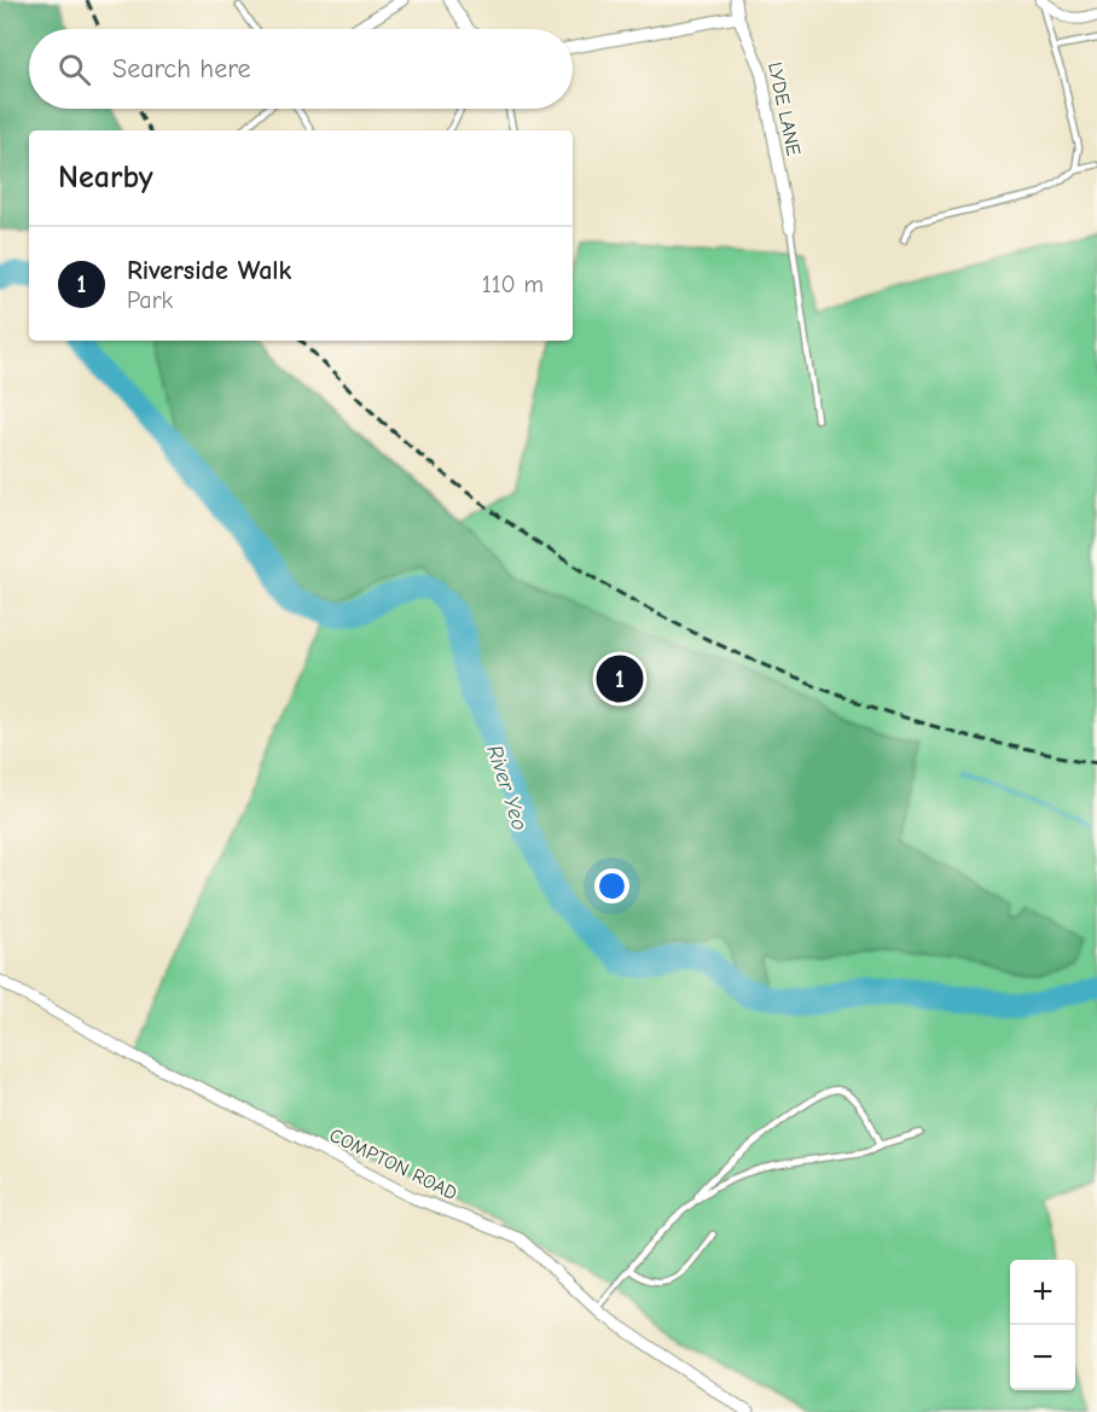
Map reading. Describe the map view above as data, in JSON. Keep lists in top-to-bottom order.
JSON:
{
  "streets": {
    "street": ["LYDE LANE", "COMPTON ROAD"]
  },
  "water": ["River Yeo"],
  "page": {
    "search": "Search here",
    "heading": "Nearby",
    "list": [
      {
        "mark": "1",
        "name": "Riverside Walk",
        "note": "Park",
        "value": "110 m"
      }
    ],
    "pins": "1",
    "map_buttons": ["+", "−"]
  }
}
